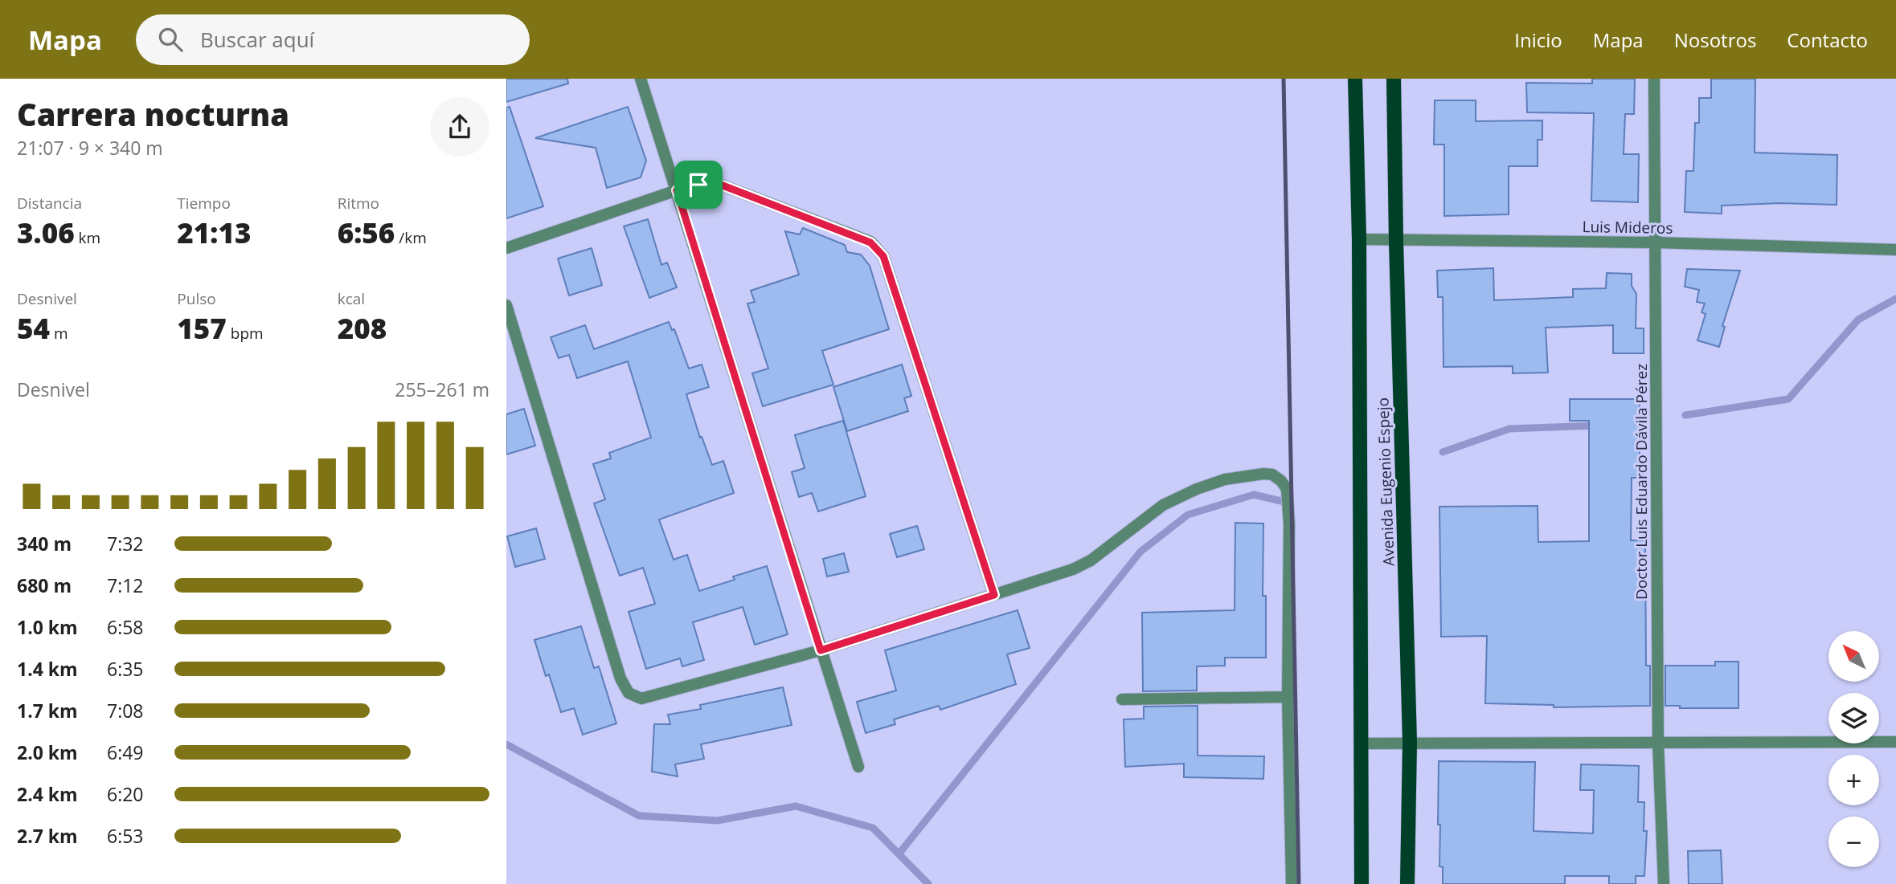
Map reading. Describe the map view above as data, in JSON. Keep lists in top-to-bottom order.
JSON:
{
  "streets": {
    "main road": ["Avenida Eugenio Espejo"],
    "street": ["Luis Mideros", "Doctor Luis Eduardo Dávila Pérez"]
  },
  "crossings": [
    ["Luis Mideros", "Avenida Eugenio Espejo"],
    ["Luis Mideros", "Doctor Luis Eduardo Dávila Pérez"]
  ],
  "north": "top left",
  "page": {
    "header": "Mapa",
    "search": "Buscar aquí",
    "nav": [
      "Inicio",
      "Mapa",
      "Nosotros",
      "Contacto"
    ],
    "heading": ["Carrera nocturna", "21:07 · 9 × 340 m"],
    "stats": [
      ["Distancia", "3.06 km"],
      ["Tiempo", "21:13"],
      ["Ritmo", "6:56 /km"],
      ["Desnivel", "54 m"],
      ["Pulso", "157 bpm"],
      ["kcal", "208"]
    ],
    "chart": ["Desnivel", "255–261 m"],
    "list": [
      {
        "name": "340 m",
        "note": "7:32"
      },
      {
        "name": "680 m",
        "note": "7:12"
      },
      {
        "name": "1.0 km",
        "note": "6:58"
      },
      {
        "name": "1.4 km",
        "note": "6:35"
      },
      {
        "name": "1.7 km",
        "note": "7:08"
      },
      {
        "name": "2.0 km",
        "note": "6:49"
      },
      {
        "name": "2.4 km",
        "note": "6:20"
      },
      {
        "name": "2.7 km",
        "note": "6:53"
      }
    ],
    "map_buttons": ["+", "−"]
  }
}
